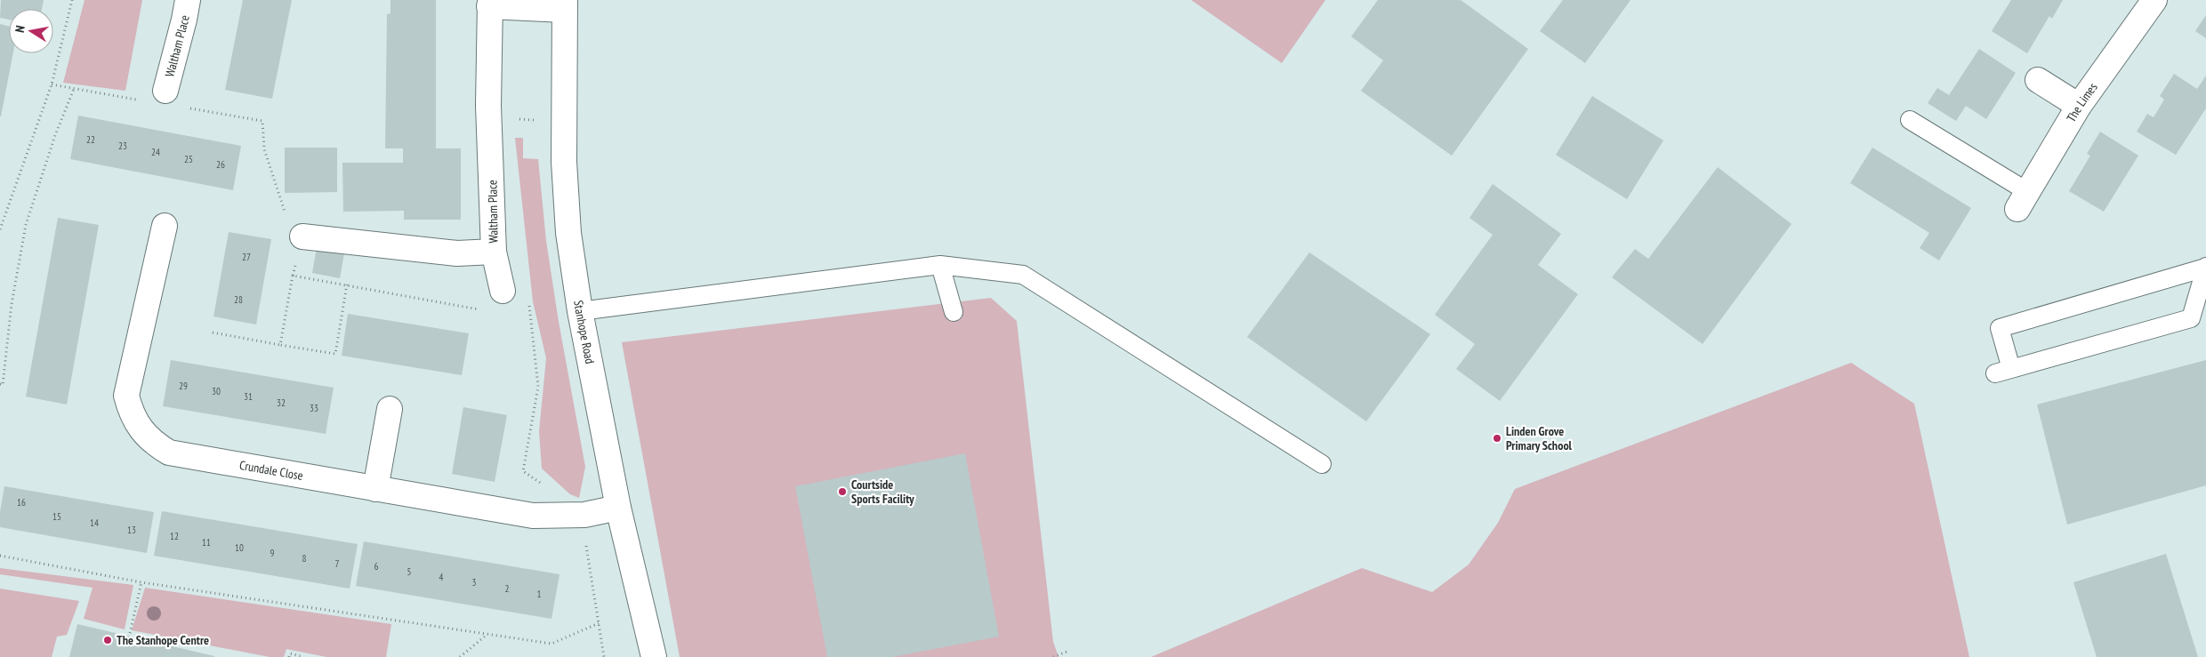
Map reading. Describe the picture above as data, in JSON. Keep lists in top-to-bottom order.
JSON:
{
  "streets": {
    "street": [
      "Waltham Place",
      "The Limes",
      "Stanhope Road",
      "Crundale Close"
    ]
  },
  "crossings": [
    ["Waltham Place", "Stanhope Road"],
    ["Stanhope Road", "Crundale Close"]
  ],
  "places": ["Linden Grove Primary School", "Courtside Sports Facility", "The Stanhope Centre"],
  "house_numbers": [
    "22",
    "23",
    "24",
    "25",
    "26",
    "27",
    "28",
    "29",
    "30",
    "31",
    "32",
    "33",
    "16",
    "15",
    "14",
    "13",
    "12",
    "11",
    "10",
    "9",
    "8",
    "7",
    "6",
    "5",
    "4",
    "3",
    "2",
    "1"
  ],
  "north": "left"
}
